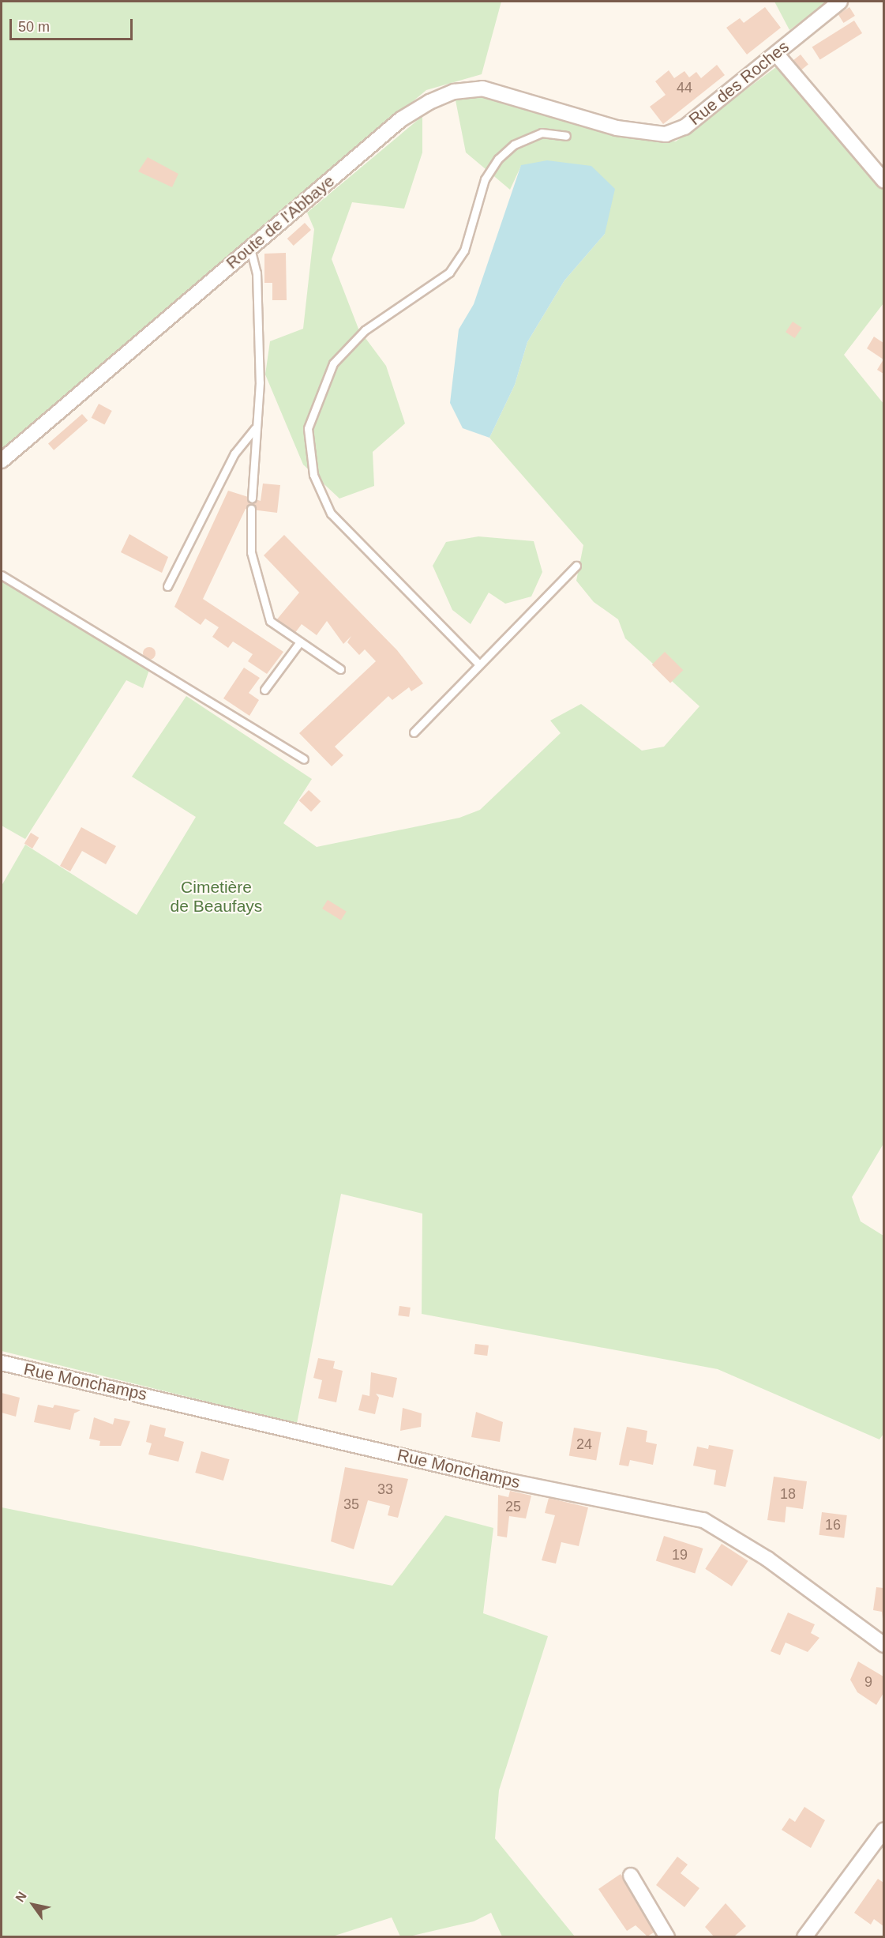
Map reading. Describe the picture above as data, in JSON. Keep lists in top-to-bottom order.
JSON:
{
  "streets": {
    "street": ["Rue des Roches", "Route de l'Abbaye", "Rue Monchamps"]
  },
  "crossings": [
    ["Rue des Roches", "Route de l'Abbaye"]
  ],
  "parks": ["Cimetière de Beaufays"],
  "house_numbers": [
    "44",
    "24",
    "33",
    "18",
    "35",
    "25",
    "16",
    "19",
    "9"
  ],
  "scale_bar": "50 m",
  "north": "top left"
}
